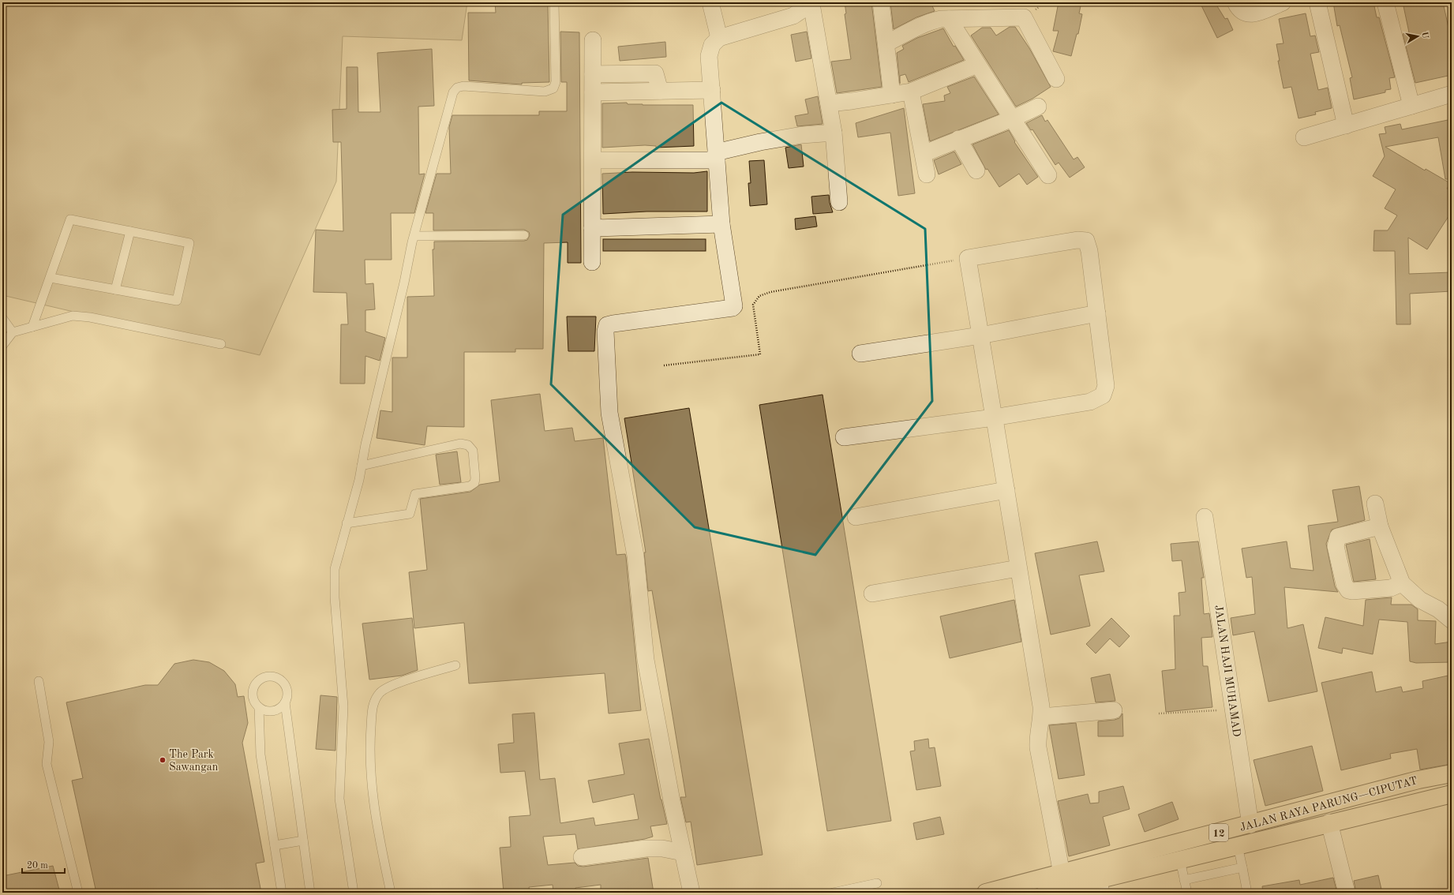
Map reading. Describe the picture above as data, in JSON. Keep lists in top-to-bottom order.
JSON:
{
  "streets": {
    "highway": ["JALAN RAYA PARUNG—CIPUTAT", "12"],
    "street": ["JALAN HAJI MUHAMAD"]
  },
  "crossings": [
    ["JALAN HAJI MUHAMAD", "JALAN RAYA PARUNG—CIPUTAT"]
  ],
  "places": ["The Park Sawangan"],
  "scale_bar": "20 m",
  "north": "right"
}
